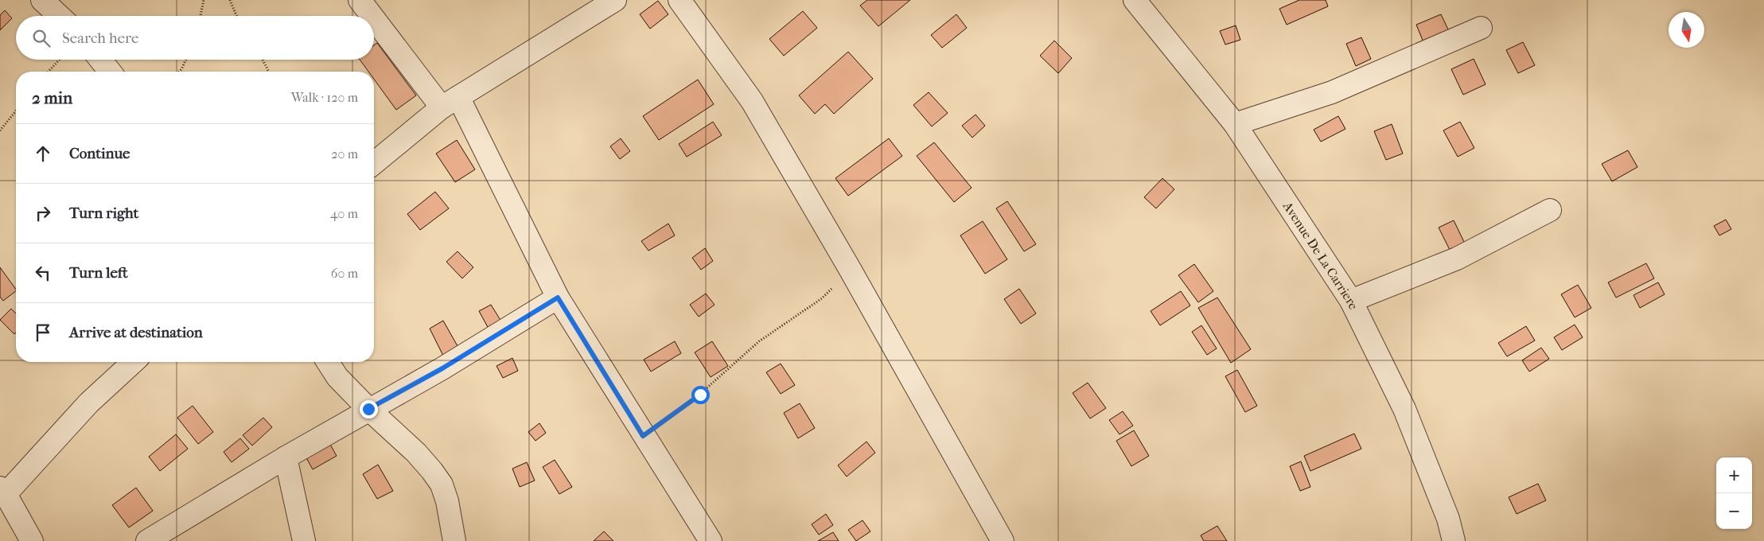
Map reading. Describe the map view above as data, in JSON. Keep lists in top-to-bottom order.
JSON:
{
  "streets": {
    "street": ["Avenue De La Carriere"]
  },
  "north": "bottom",
  "page": {
    "search": "Search here",
    "heading": ["2 min", "Walk · 120 m"],
    "list": [
      ["Continue", "20 m"],
      ["Turn right", "40 m"],
      ["Turn left", "60 m"],
      "Arrive at destination"
    ],
    "map_buttons": ["+", "−"]
  }
}
